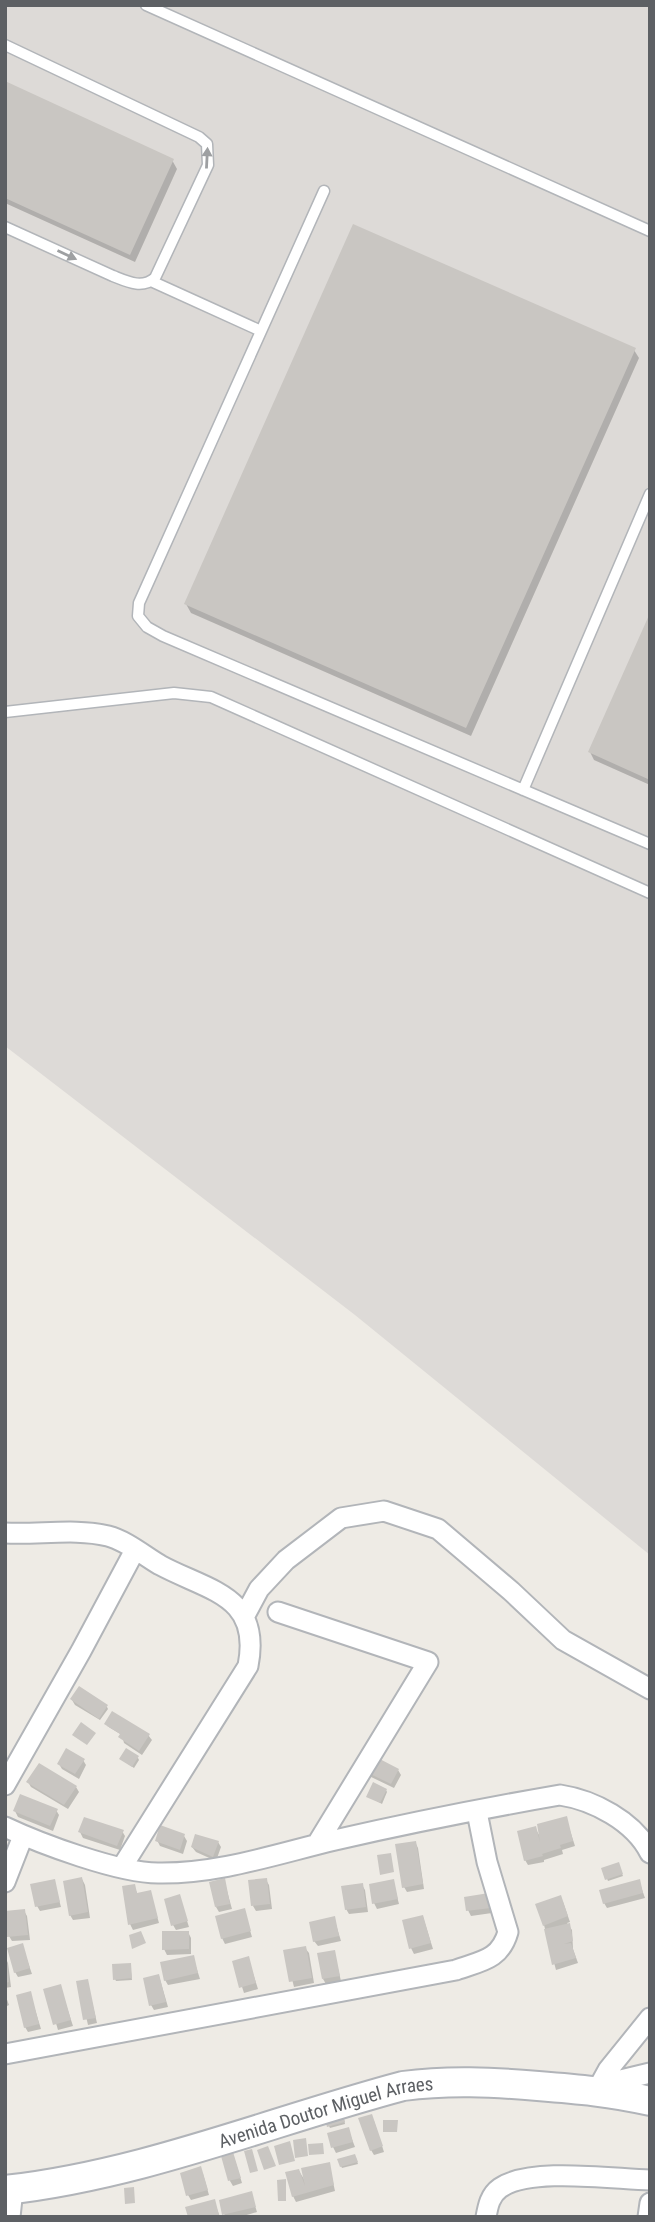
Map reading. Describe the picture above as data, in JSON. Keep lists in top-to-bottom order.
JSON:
{
  "streets": {
    "main road": ["Avenida Doutor Miguel Arraes"]
  }
}
